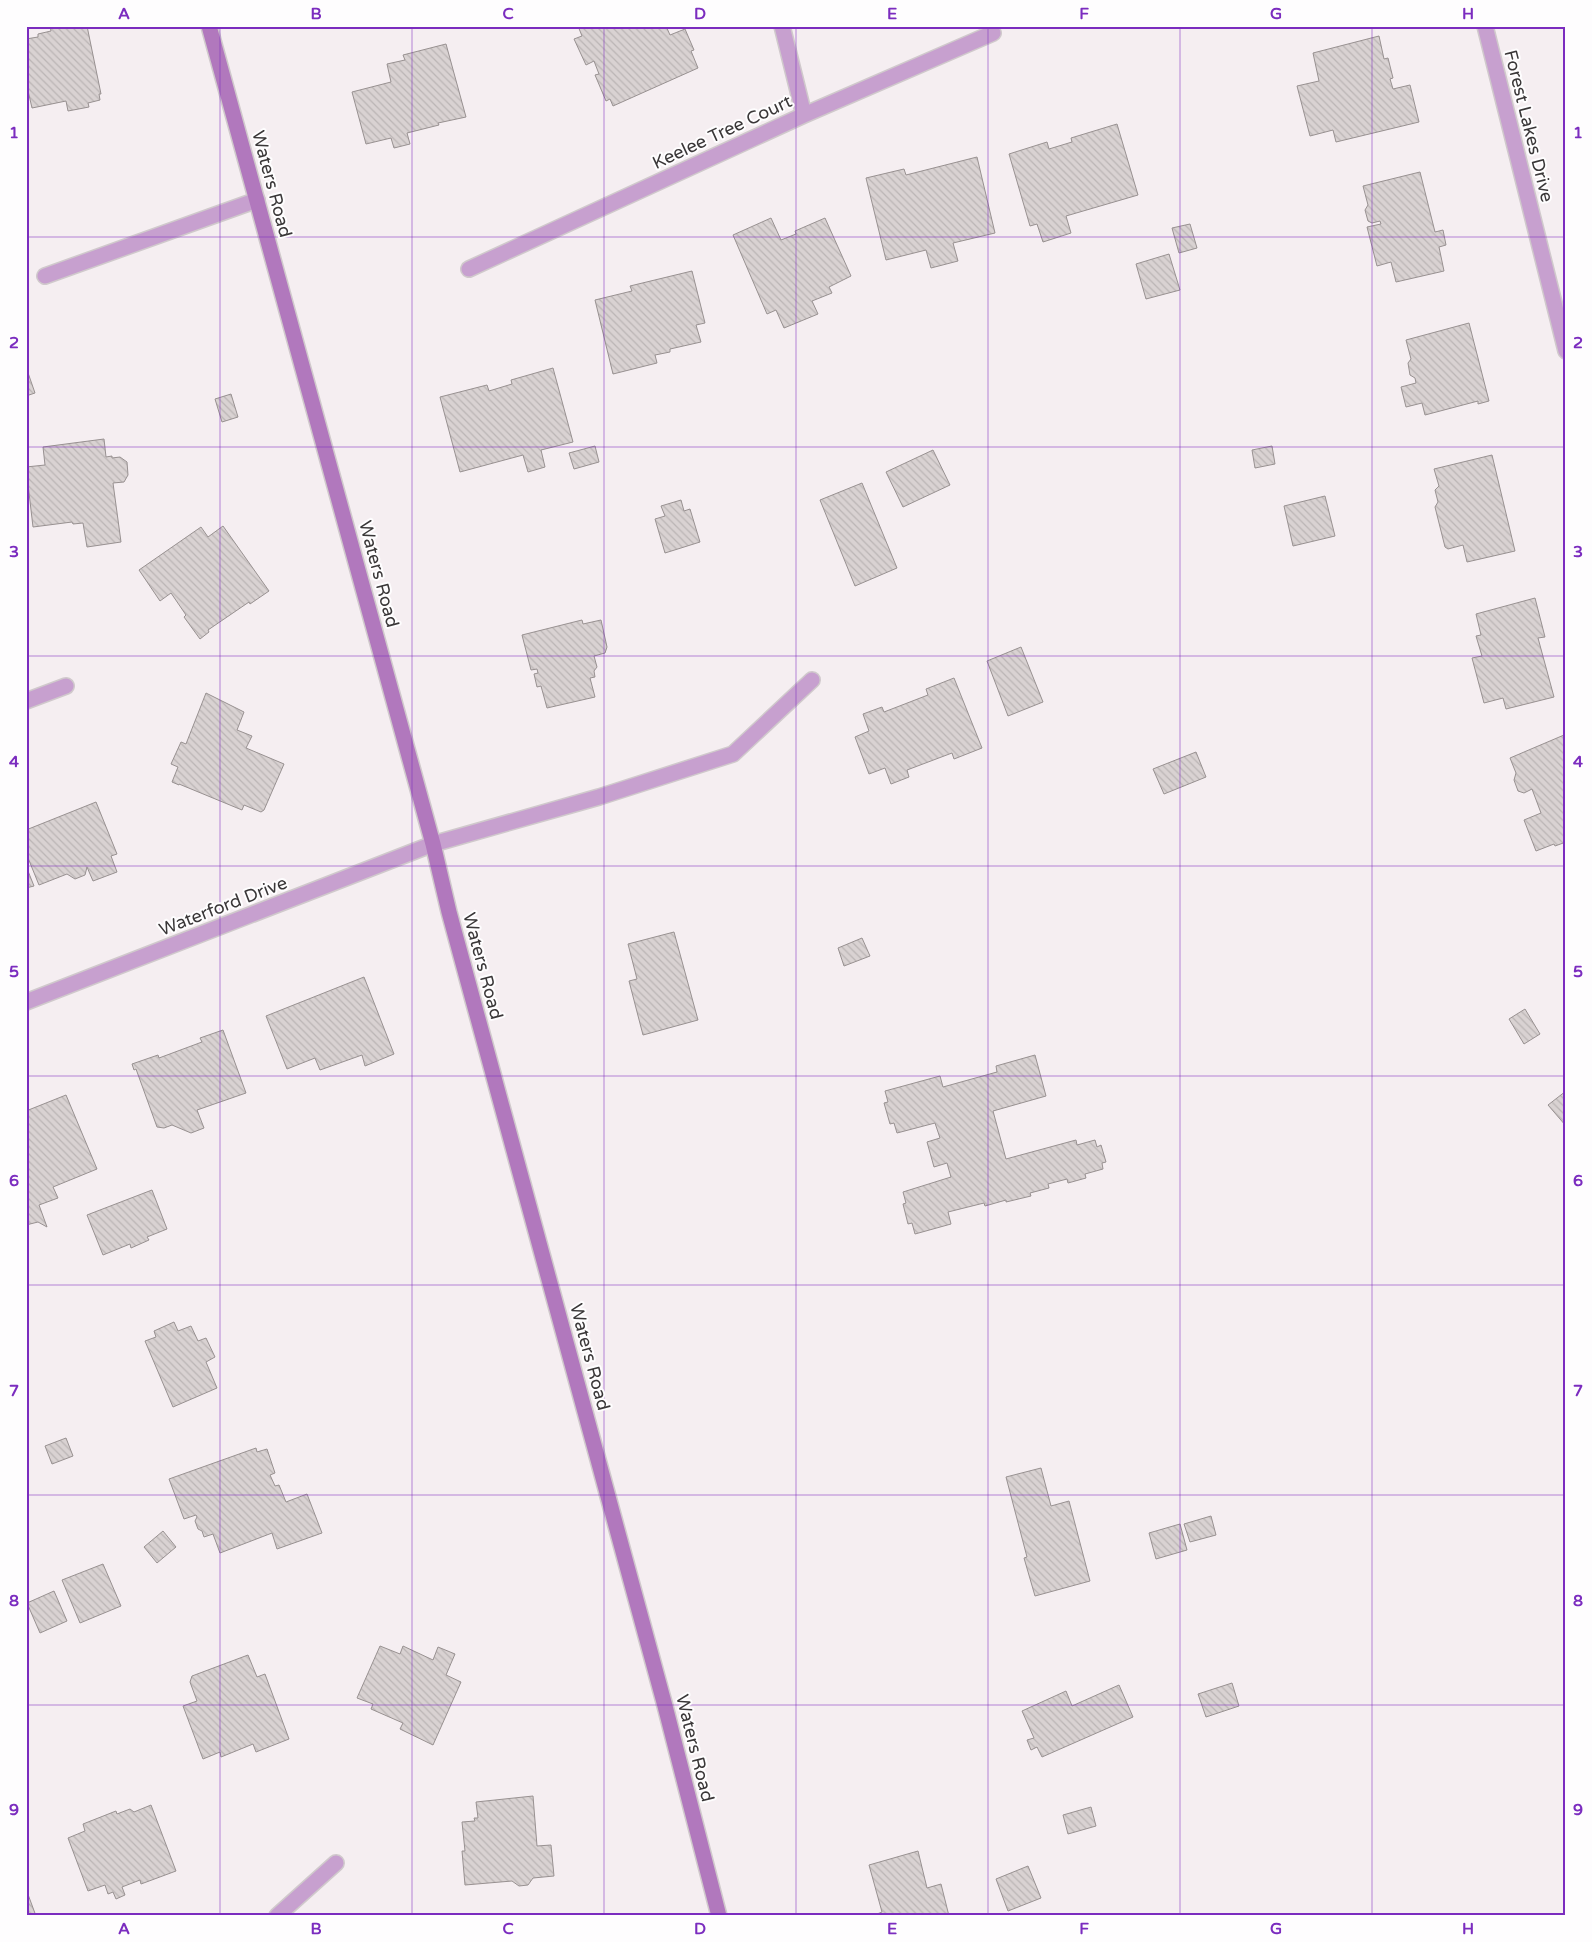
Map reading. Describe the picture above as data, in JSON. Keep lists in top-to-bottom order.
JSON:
{
  "streets": {
    "street": [
      "Forest Lakes Drive",
      "Keelee Tree Court",
      "Waters Road",
      "Waterford Drive"
    ]
  },
  "crossings": [
    ["Waters Road", "Waterford Drive"]
  ],
  "grid": {
    "columns": [
      "A",
      "B",
      "C",
      "D",
      "E",
      "F",
      "G",
      "H"
    ],
    "rows": [
      "1",
      "2",
      "3",
      "4",
      "5",
      "6",
      "7",
      "8",
      "9"
    ]
  }
}
